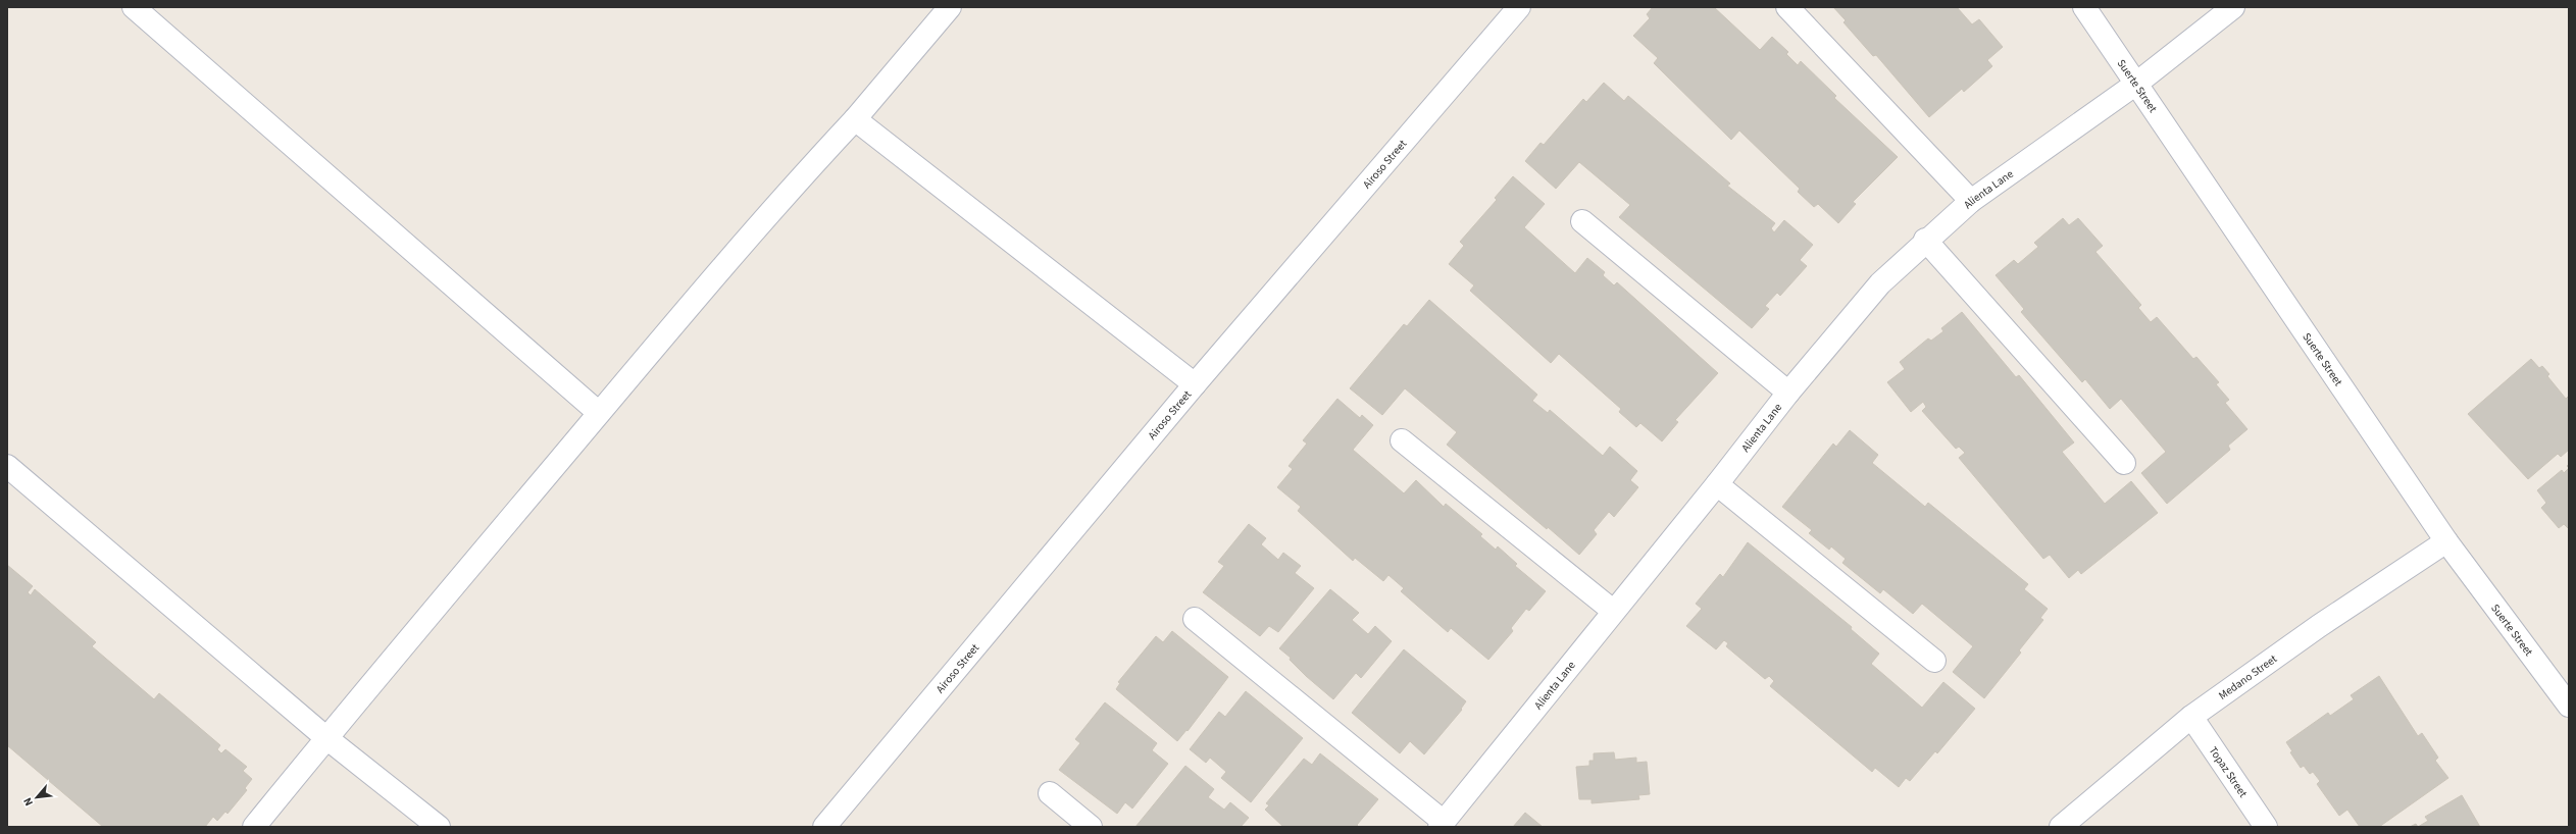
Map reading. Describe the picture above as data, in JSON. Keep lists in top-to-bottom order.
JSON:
{
  "streets": {
    "street": [
      "Suerte Street",
      "Airoso Street",
      "Alienta Lane",
      "Medano Street",
      "Topaz Street"
    ]
  },
  "crossings": [
    ["Suerte Street", "Alienta Lane"],
    ["Suerte Street", "Medano Street"],
    ["Medano Street", "Topaz Street"]
  ],
  "north": "bottom left"
}
